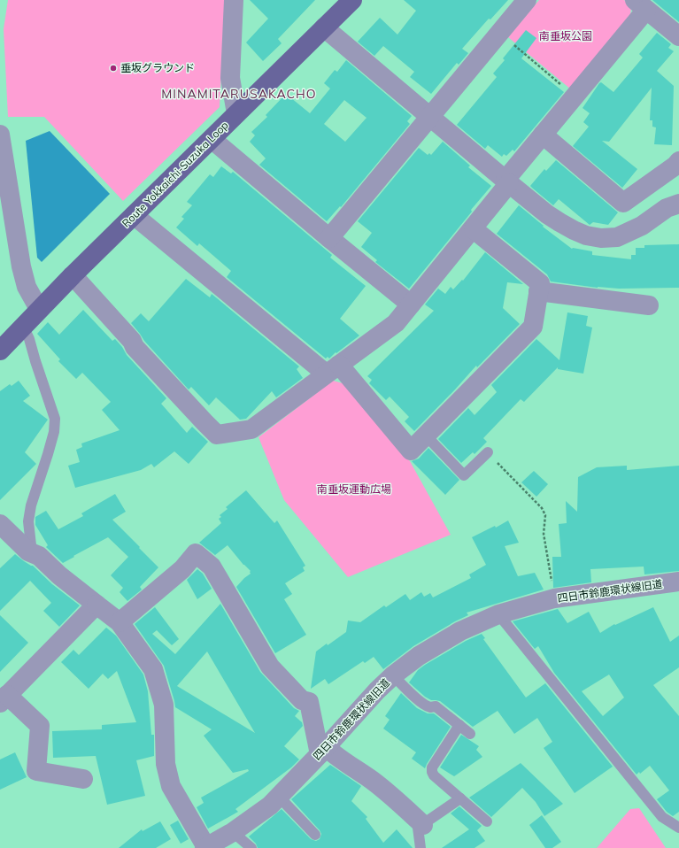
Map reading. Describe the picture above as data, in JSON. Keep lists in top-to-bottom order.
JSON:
{
  "streets": {
    "main road": ["Route Yokkaichi-Suzuka Loop"],
    "street": ["四日市鈴鹿環状線旧道"]
  },
  "districts": ["MINAMITARUSAKACHO"],
  "parks": ["南垂坂公園", "南垂坂運動広場"],
  "places": ["垂坂グラウンド"]
}
